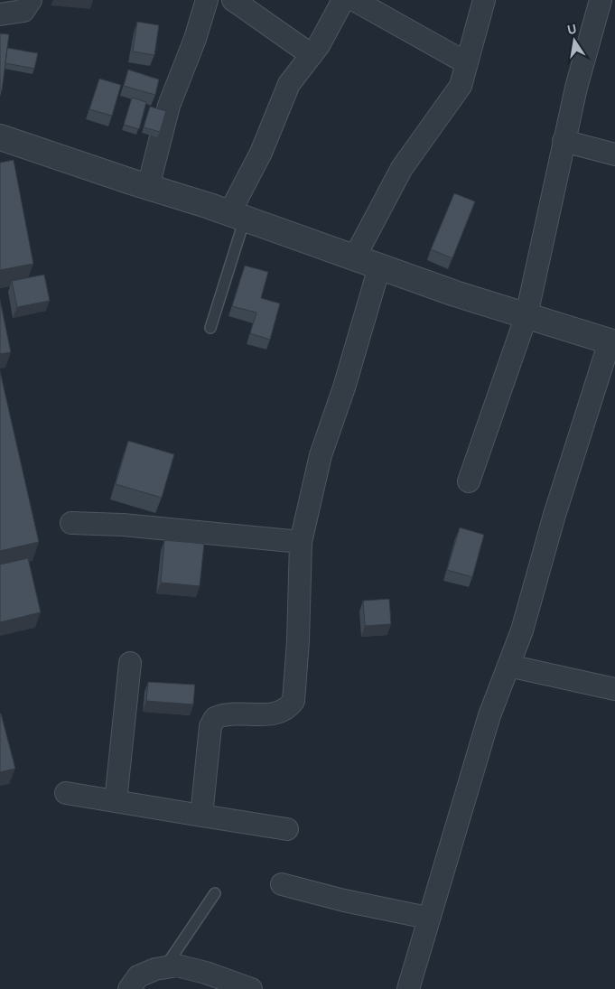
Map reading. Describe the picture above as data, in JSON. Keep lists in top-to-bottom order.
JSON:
{
  "north": "top"
}
